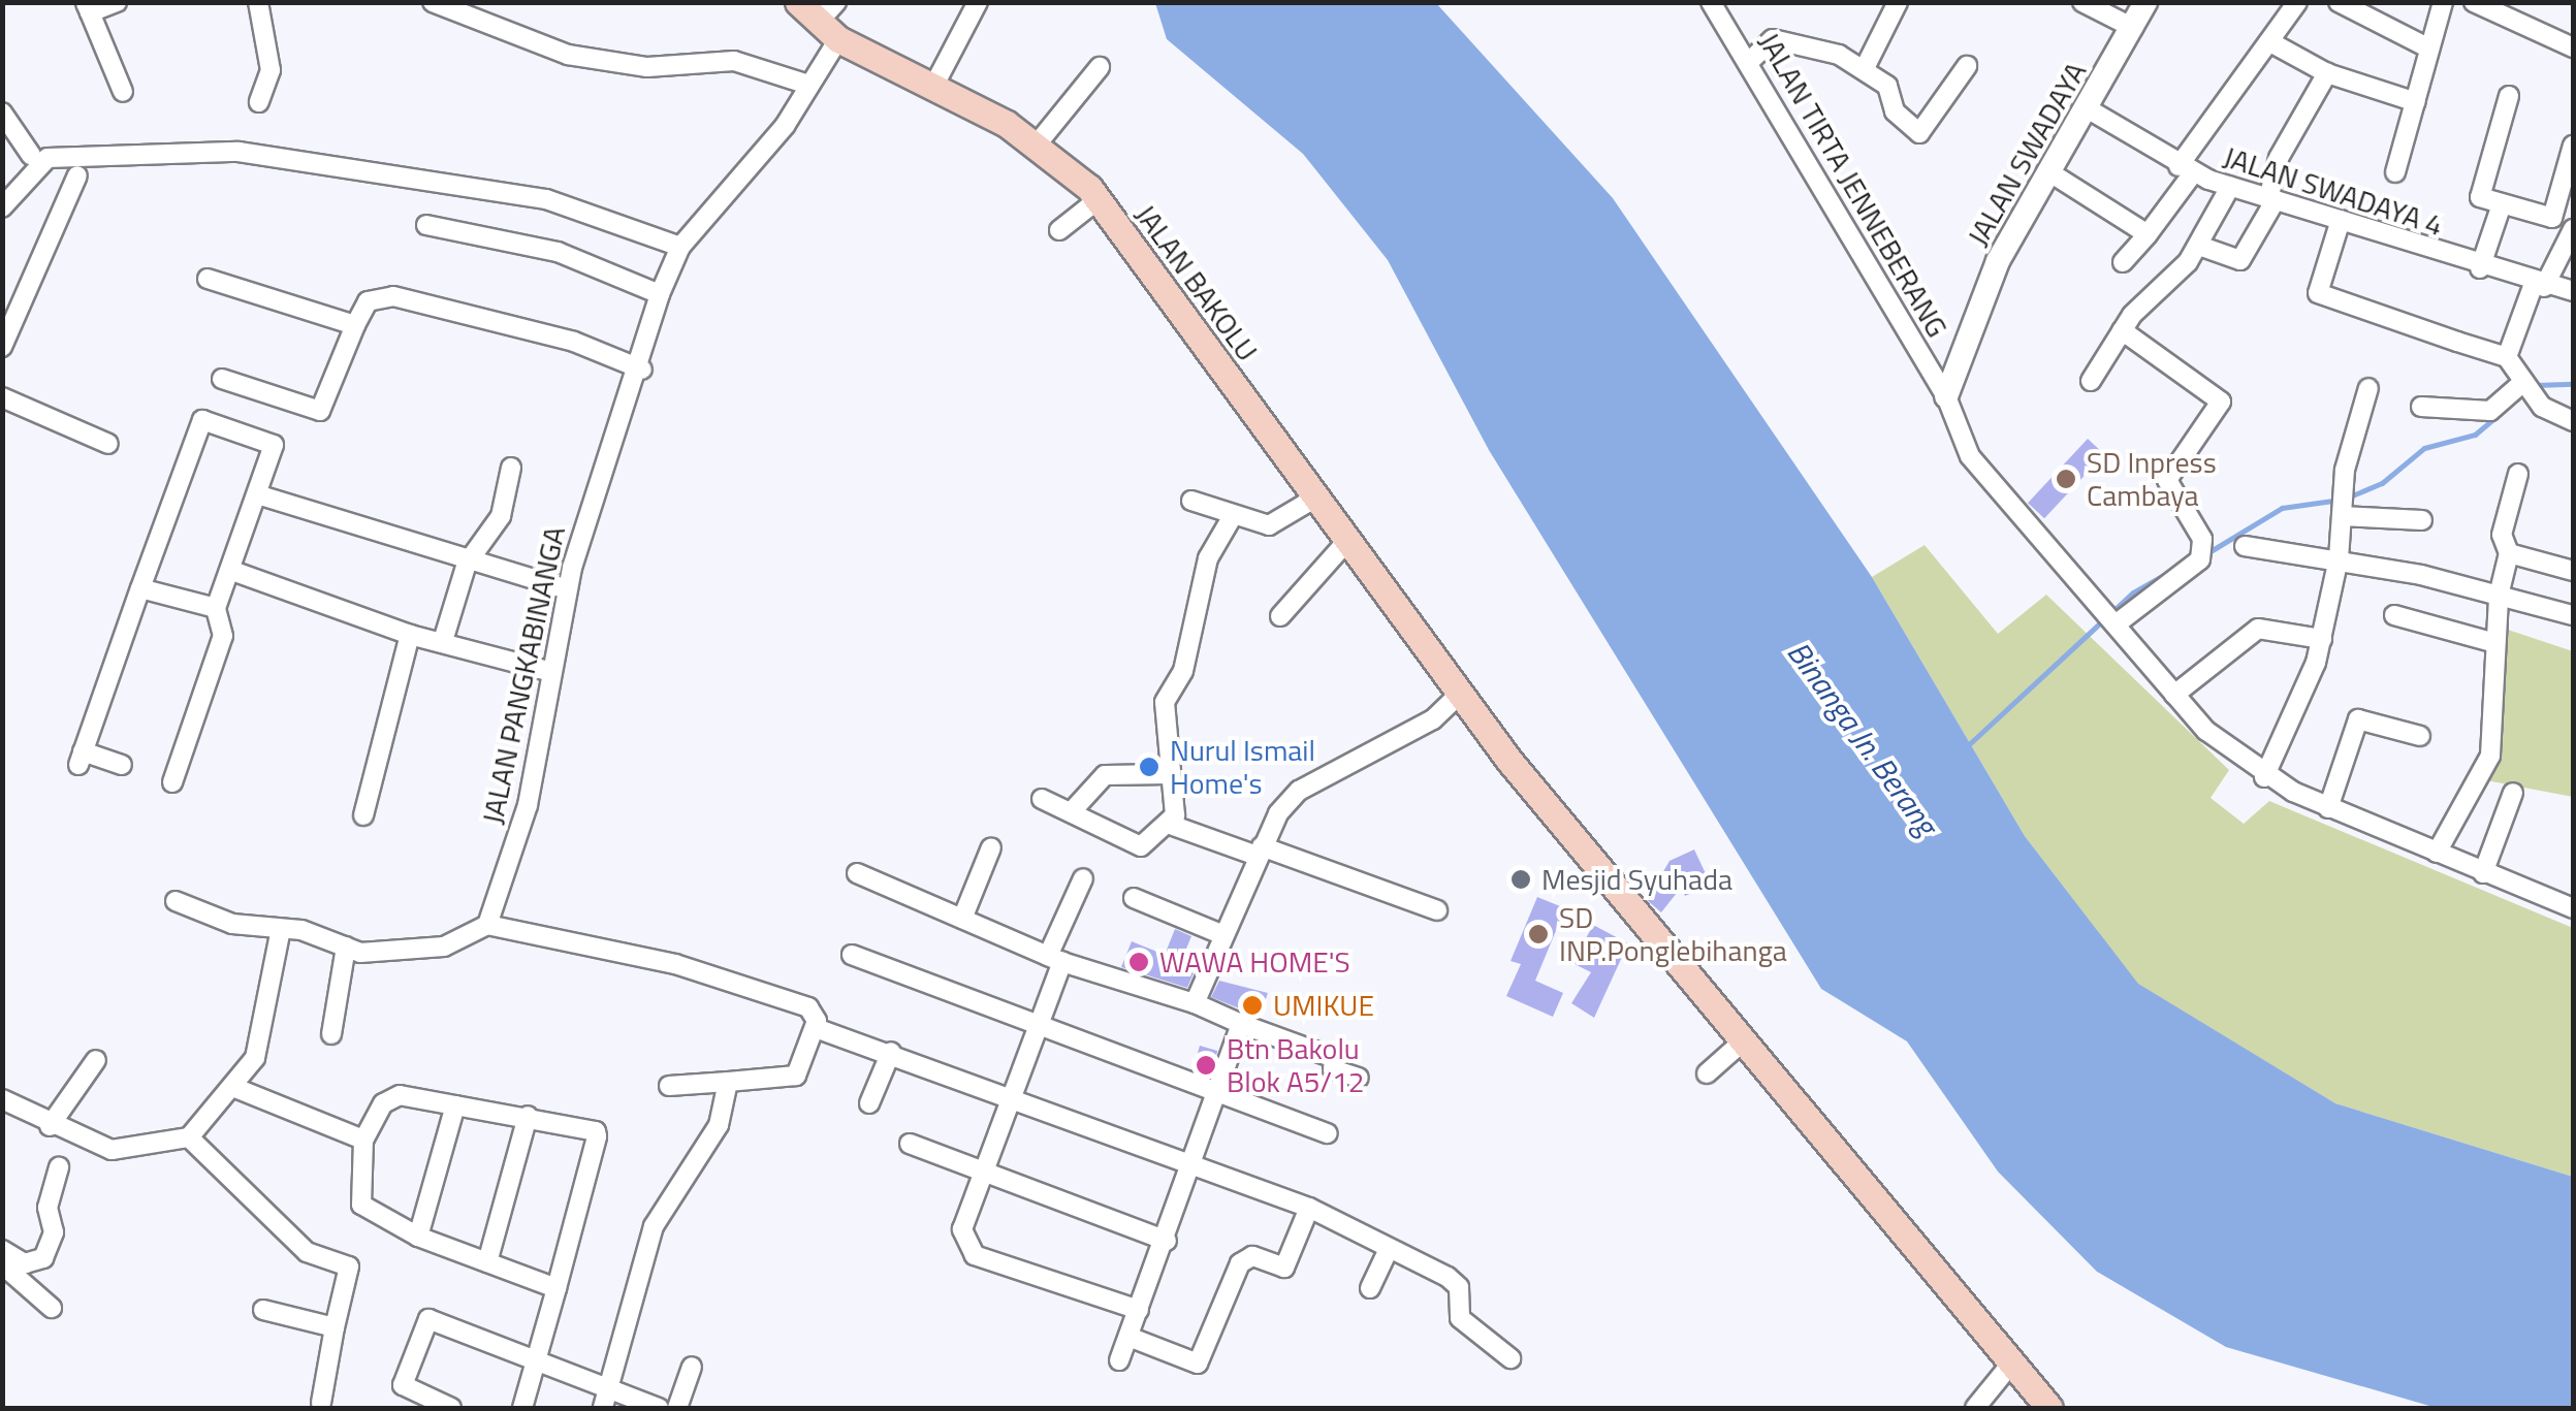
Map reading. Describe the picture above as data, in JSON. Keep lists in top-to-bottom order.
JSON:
{
  "streets": {
    "main road": ["JALAN BAKOLU"],
    "street": [
      "JALAN SWADAYA",
      "JALAN TIRTA JENNEBERANG",
      "JALAN SWADAYA 4",
      "JALAN PANGKABINANGA"
    ]
  },
  "crossings": [
    ["JALAN SWADAYA", "JALAN TIRTA JENNEBERANG"],
    ["JALAN SWADAYA", "JALAN SWADAYA 4"],
    ["JALAN BAKOLU", "JALAN PANGKABINANGA"]
  ],
  "water": ["Binanga Jn. Berang"],
  "places": [
    "SD Inpress Cambaya",
    "Nurul Ismail Home's",
    "Mesjid Syuhada",
    "SD INP.Ponglebihanga",
    "WAWA HOME'S",
    "UMIKUE",
    "Btn Bakolu Blok A5/12"
  ]
}
